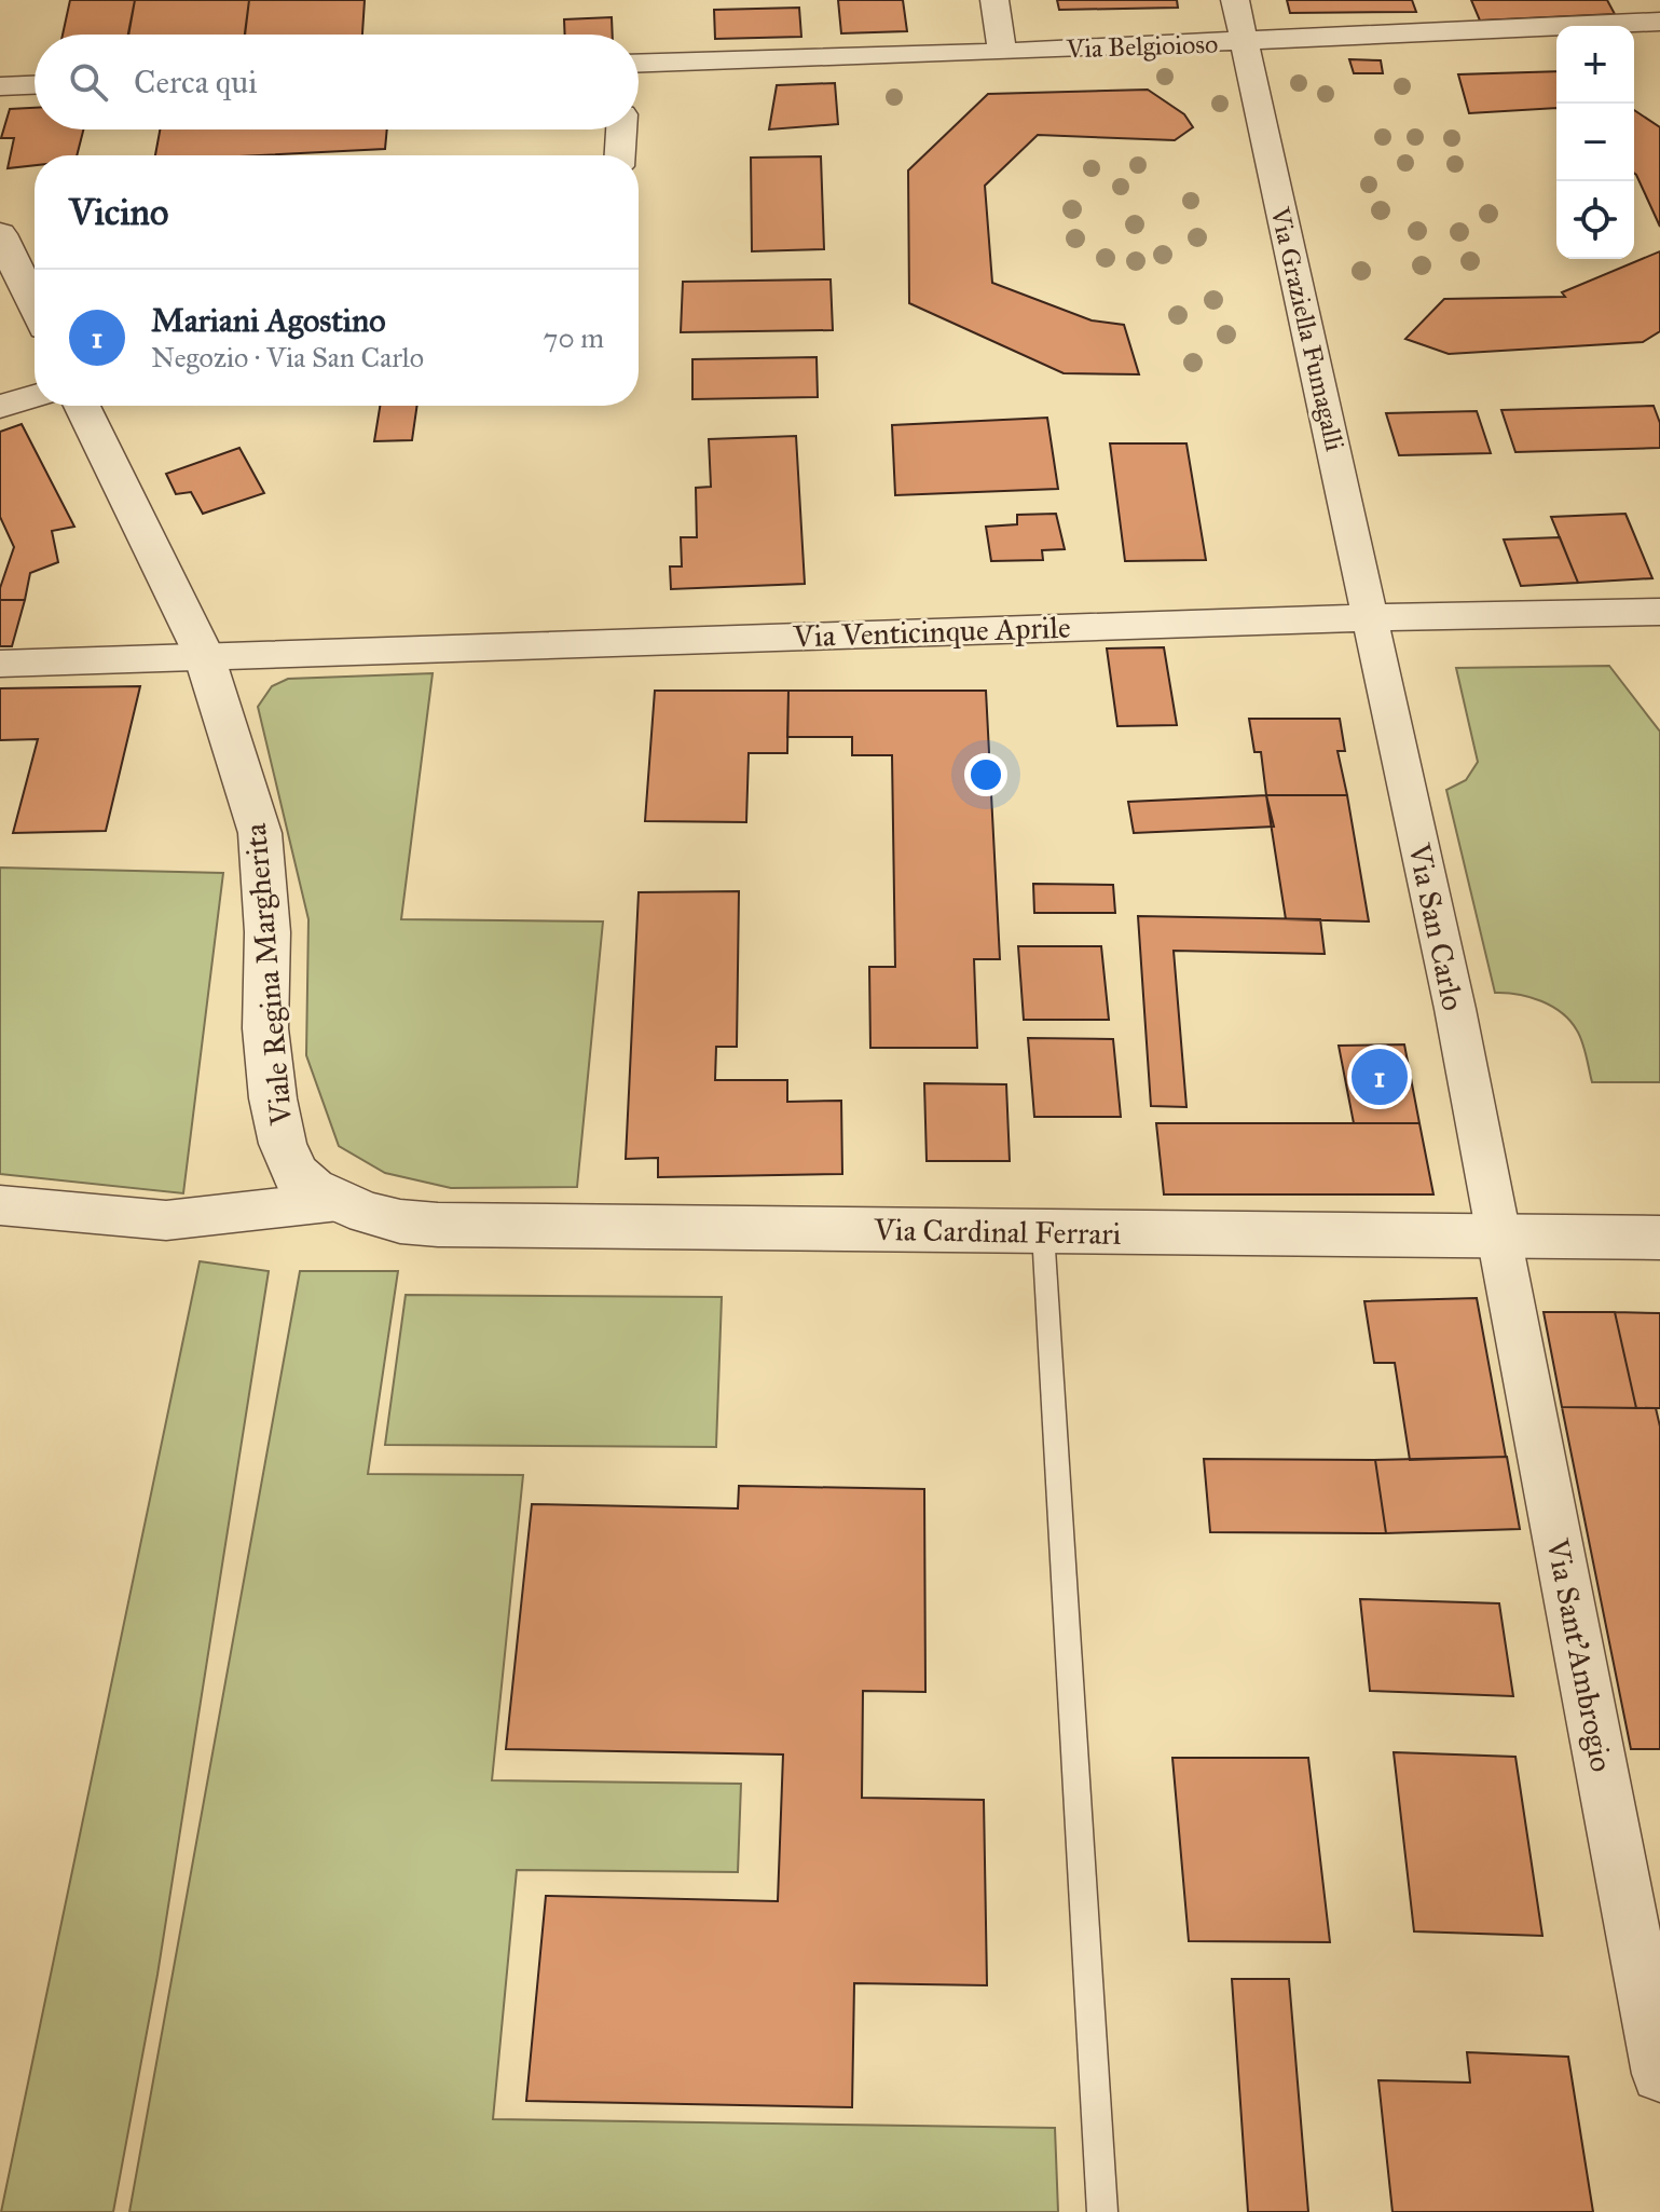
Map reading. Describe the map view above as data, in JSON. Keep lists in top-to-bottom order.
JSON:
{
  "streets": {
    "street": [
      "Via Belgioioso",
      "Via Graziella Fumagalli",
      "Via Venticinque Aprile",
      "Via San Carlo",
      "Viale Regina Margherita",
      "Via Cardinal Ferrari",
      "Via Sant'Ambrogio"
    ]
  },
  "crossings": [
    ["Via Belgioioso", "Via Graziella Fumagalli"],
    ["Via Graziella Fumagalli", "Via Venticinque Aprile"],
    ["Via Graziella Fumagalli", "Via San Carlo"],
    ["Via Venticinque Aprile", "Via San Carlo"],
    ["Via Venticinque Aprile", "Viale Regina Margherita"],
    ["Via San Carlo", "Via Cardinal Ferrari"],
    ["Via San Carlo", "Via Sant'Ambrogio"],
    ["Viale Regina Margherita", "Via Cardinal Ferrari"],
    ["Via Cardinal Ferrari", "Via Sant'Ambrogio"]
  ],
  "page": {
    "map_buttons": ["+", "−"],
    "search": "Cerca qui",
    "heading": "Vicino",
    "list": [
      {
        "mark": "1",
        "name": "Mariani Agostino",
        "note": "Negozio · Via San Carlo",
        "value": "70 m"
      }
    ],
    "pins": "1"
  }
}
